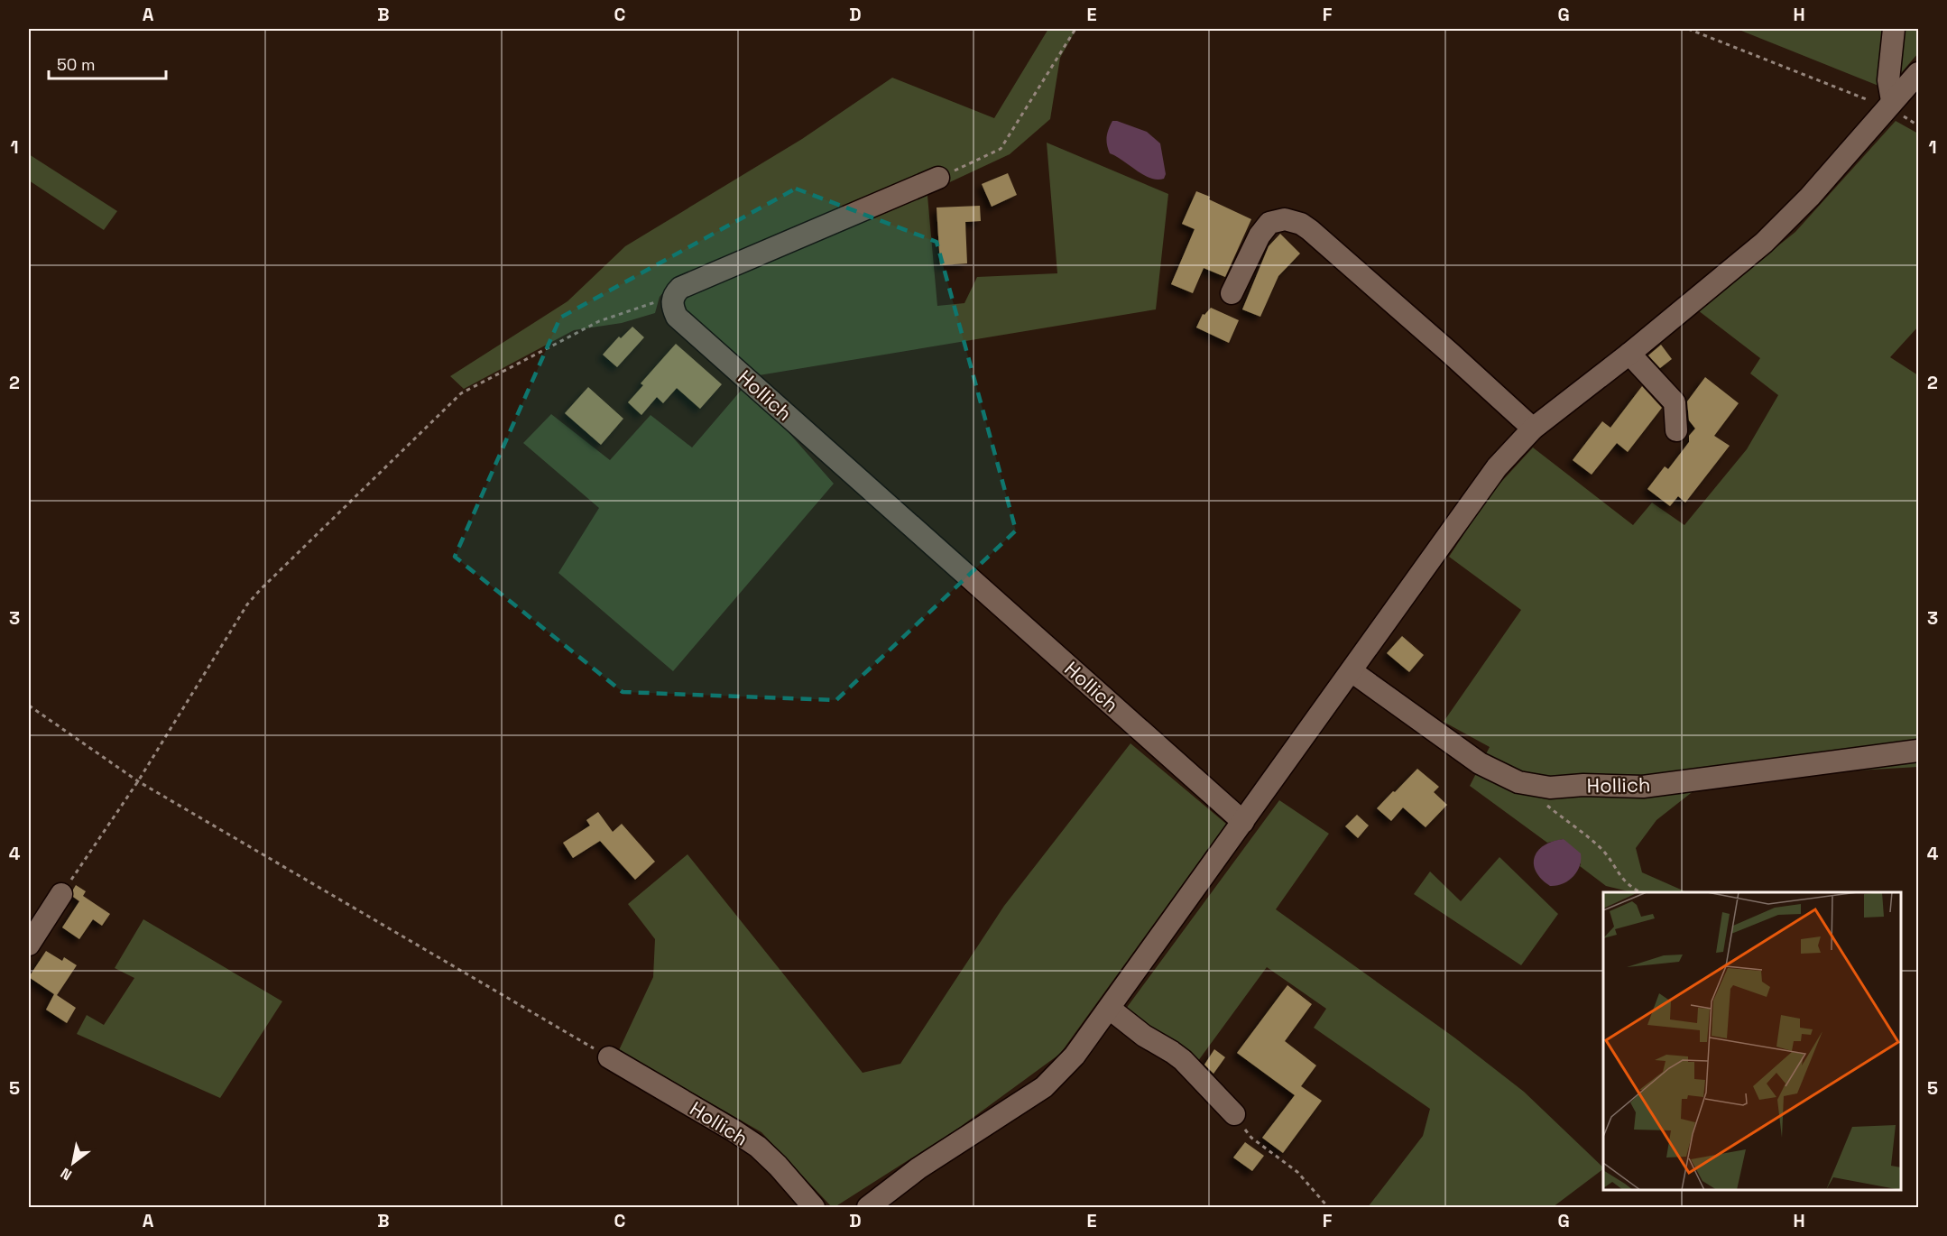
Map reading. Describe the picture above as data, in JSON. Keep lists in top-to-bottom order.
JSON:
{
  "streets": {
    "street": ["Hollich"]
  },
  "scale_bar": "50 m",
  "north": "bottom left",
  "grid": {
    "columns": [
      "A",
      "B",
      "C",
      "D",
      "E",
      "F",
      "G",
      "H"
    ],
    "rows": [
      "1",
      "2",
      "3",
      "4",
      "5"
    ]
  }
}
